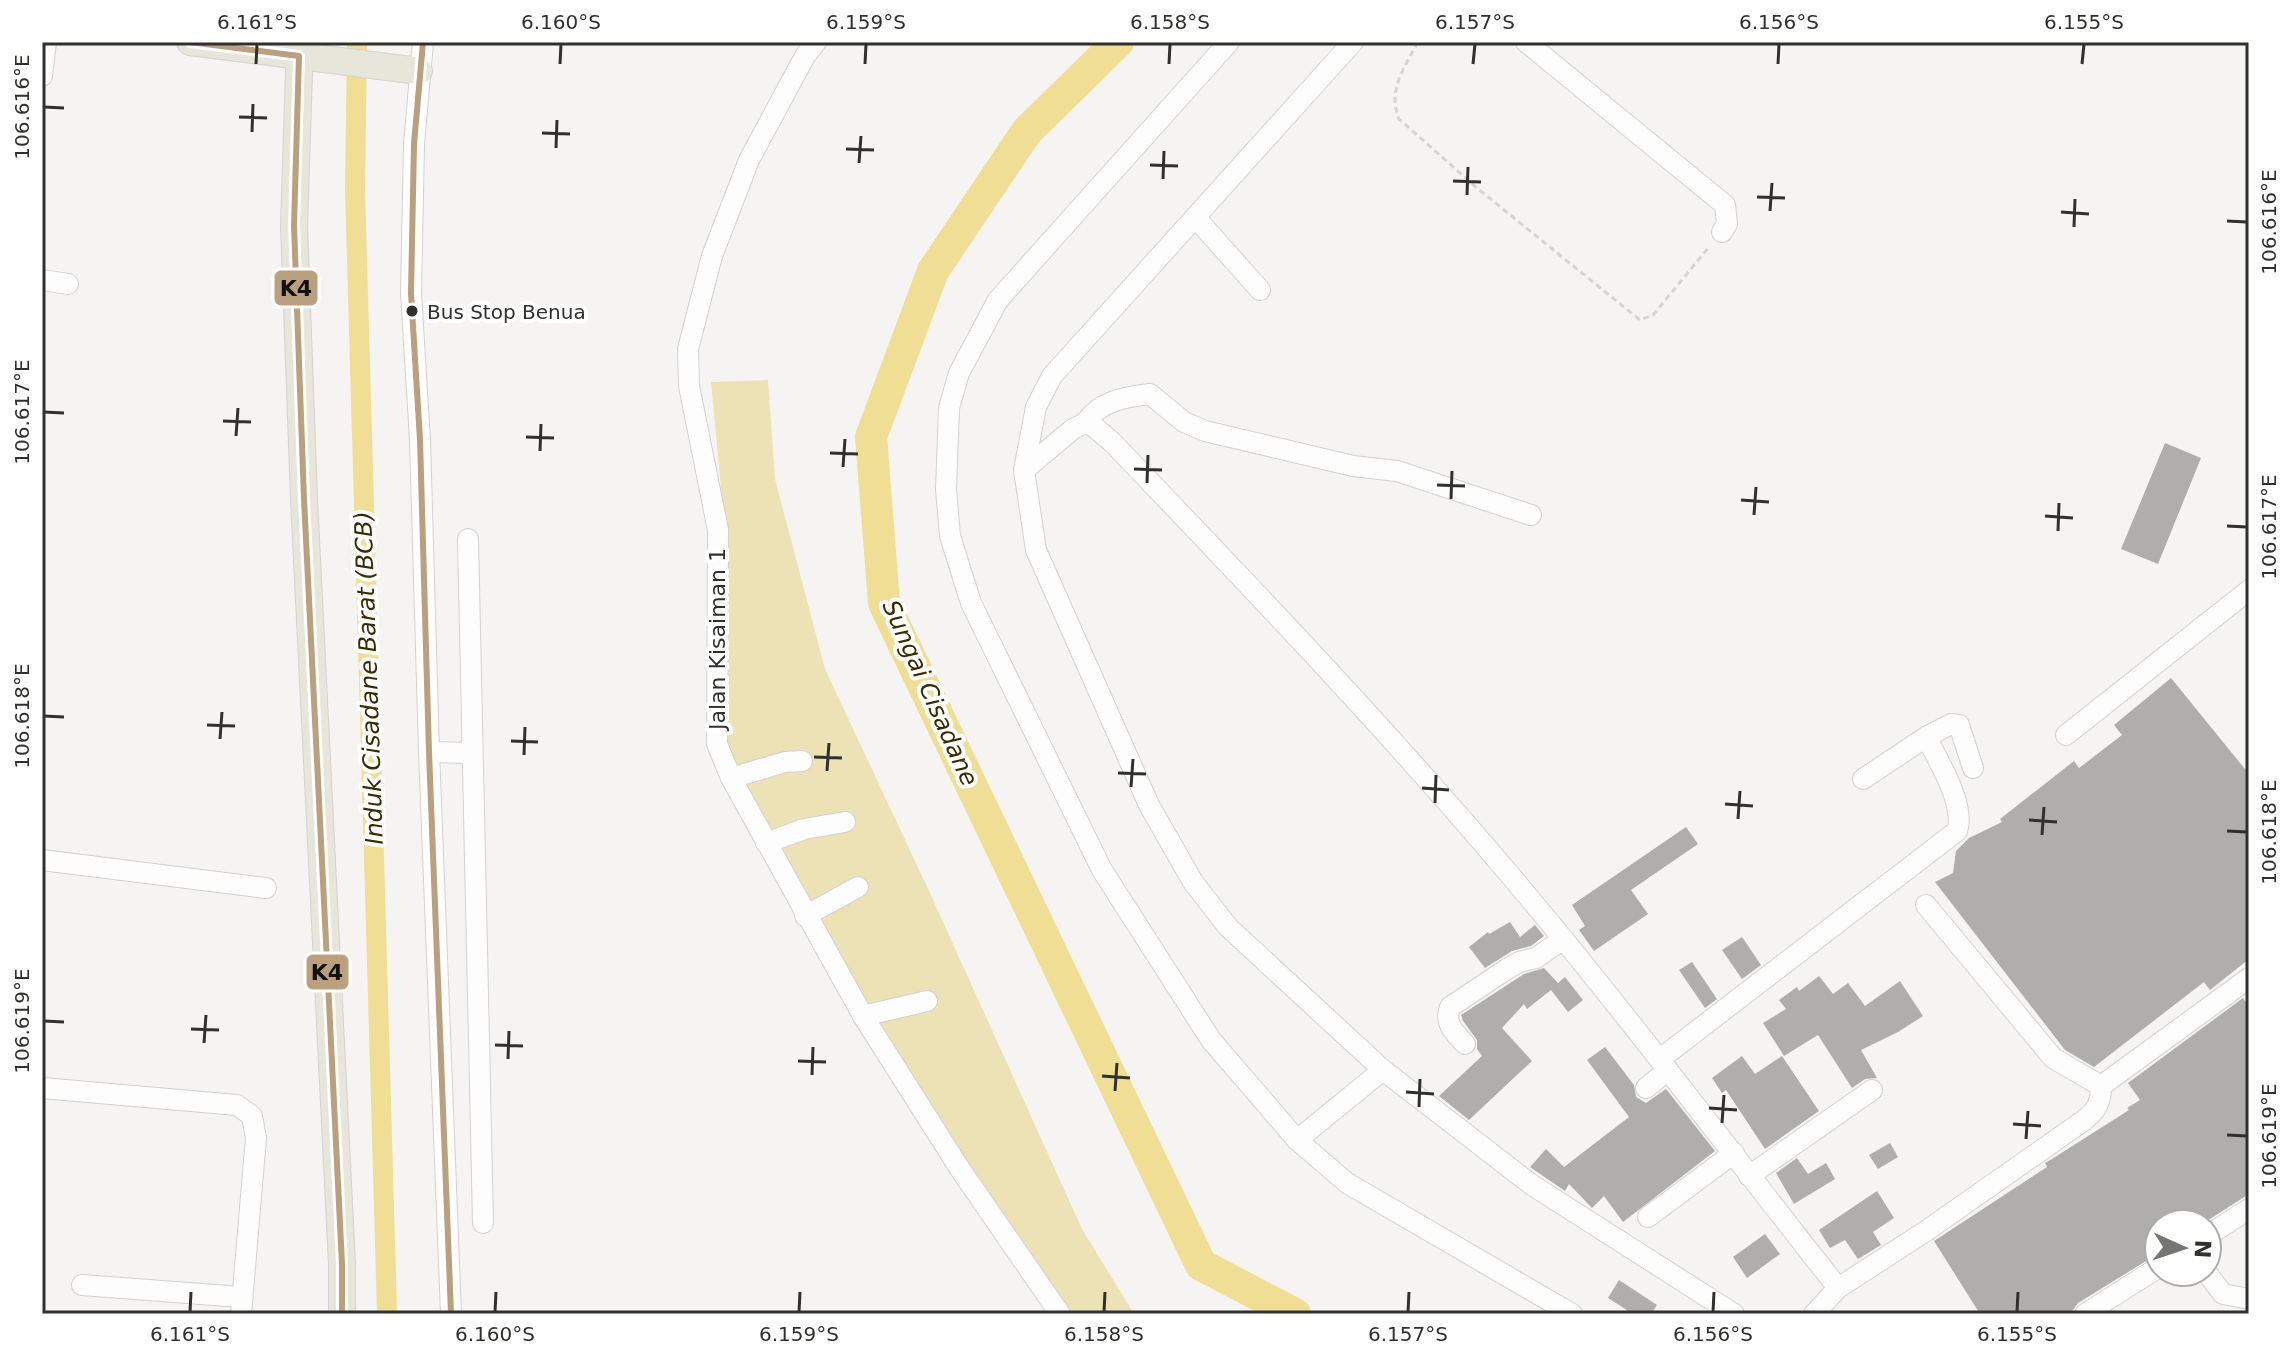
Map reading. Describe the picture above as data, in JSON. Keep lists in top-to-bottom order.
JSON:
{
  "streets": {
    "street": ["Jalan Kisaiman 1"]
  },
  "water": ["Induk Cisadane Barat (BCB)", "Sungai Cisadane"],
  "places": ["Bus Stop Benua"],
  "lines": ["transit line K4"],
  "north": "right",
  "coordinates": [
    "6.161°S",
    "6.160°S",
    "6.159°S",
    "6.158°S",
    "6.157°S",
    "6.156°S",
    "6.155°S",
    "106.616°E",
    "106.617°E",
    "106.618°E",
    "106.619°E"
  ]
}
